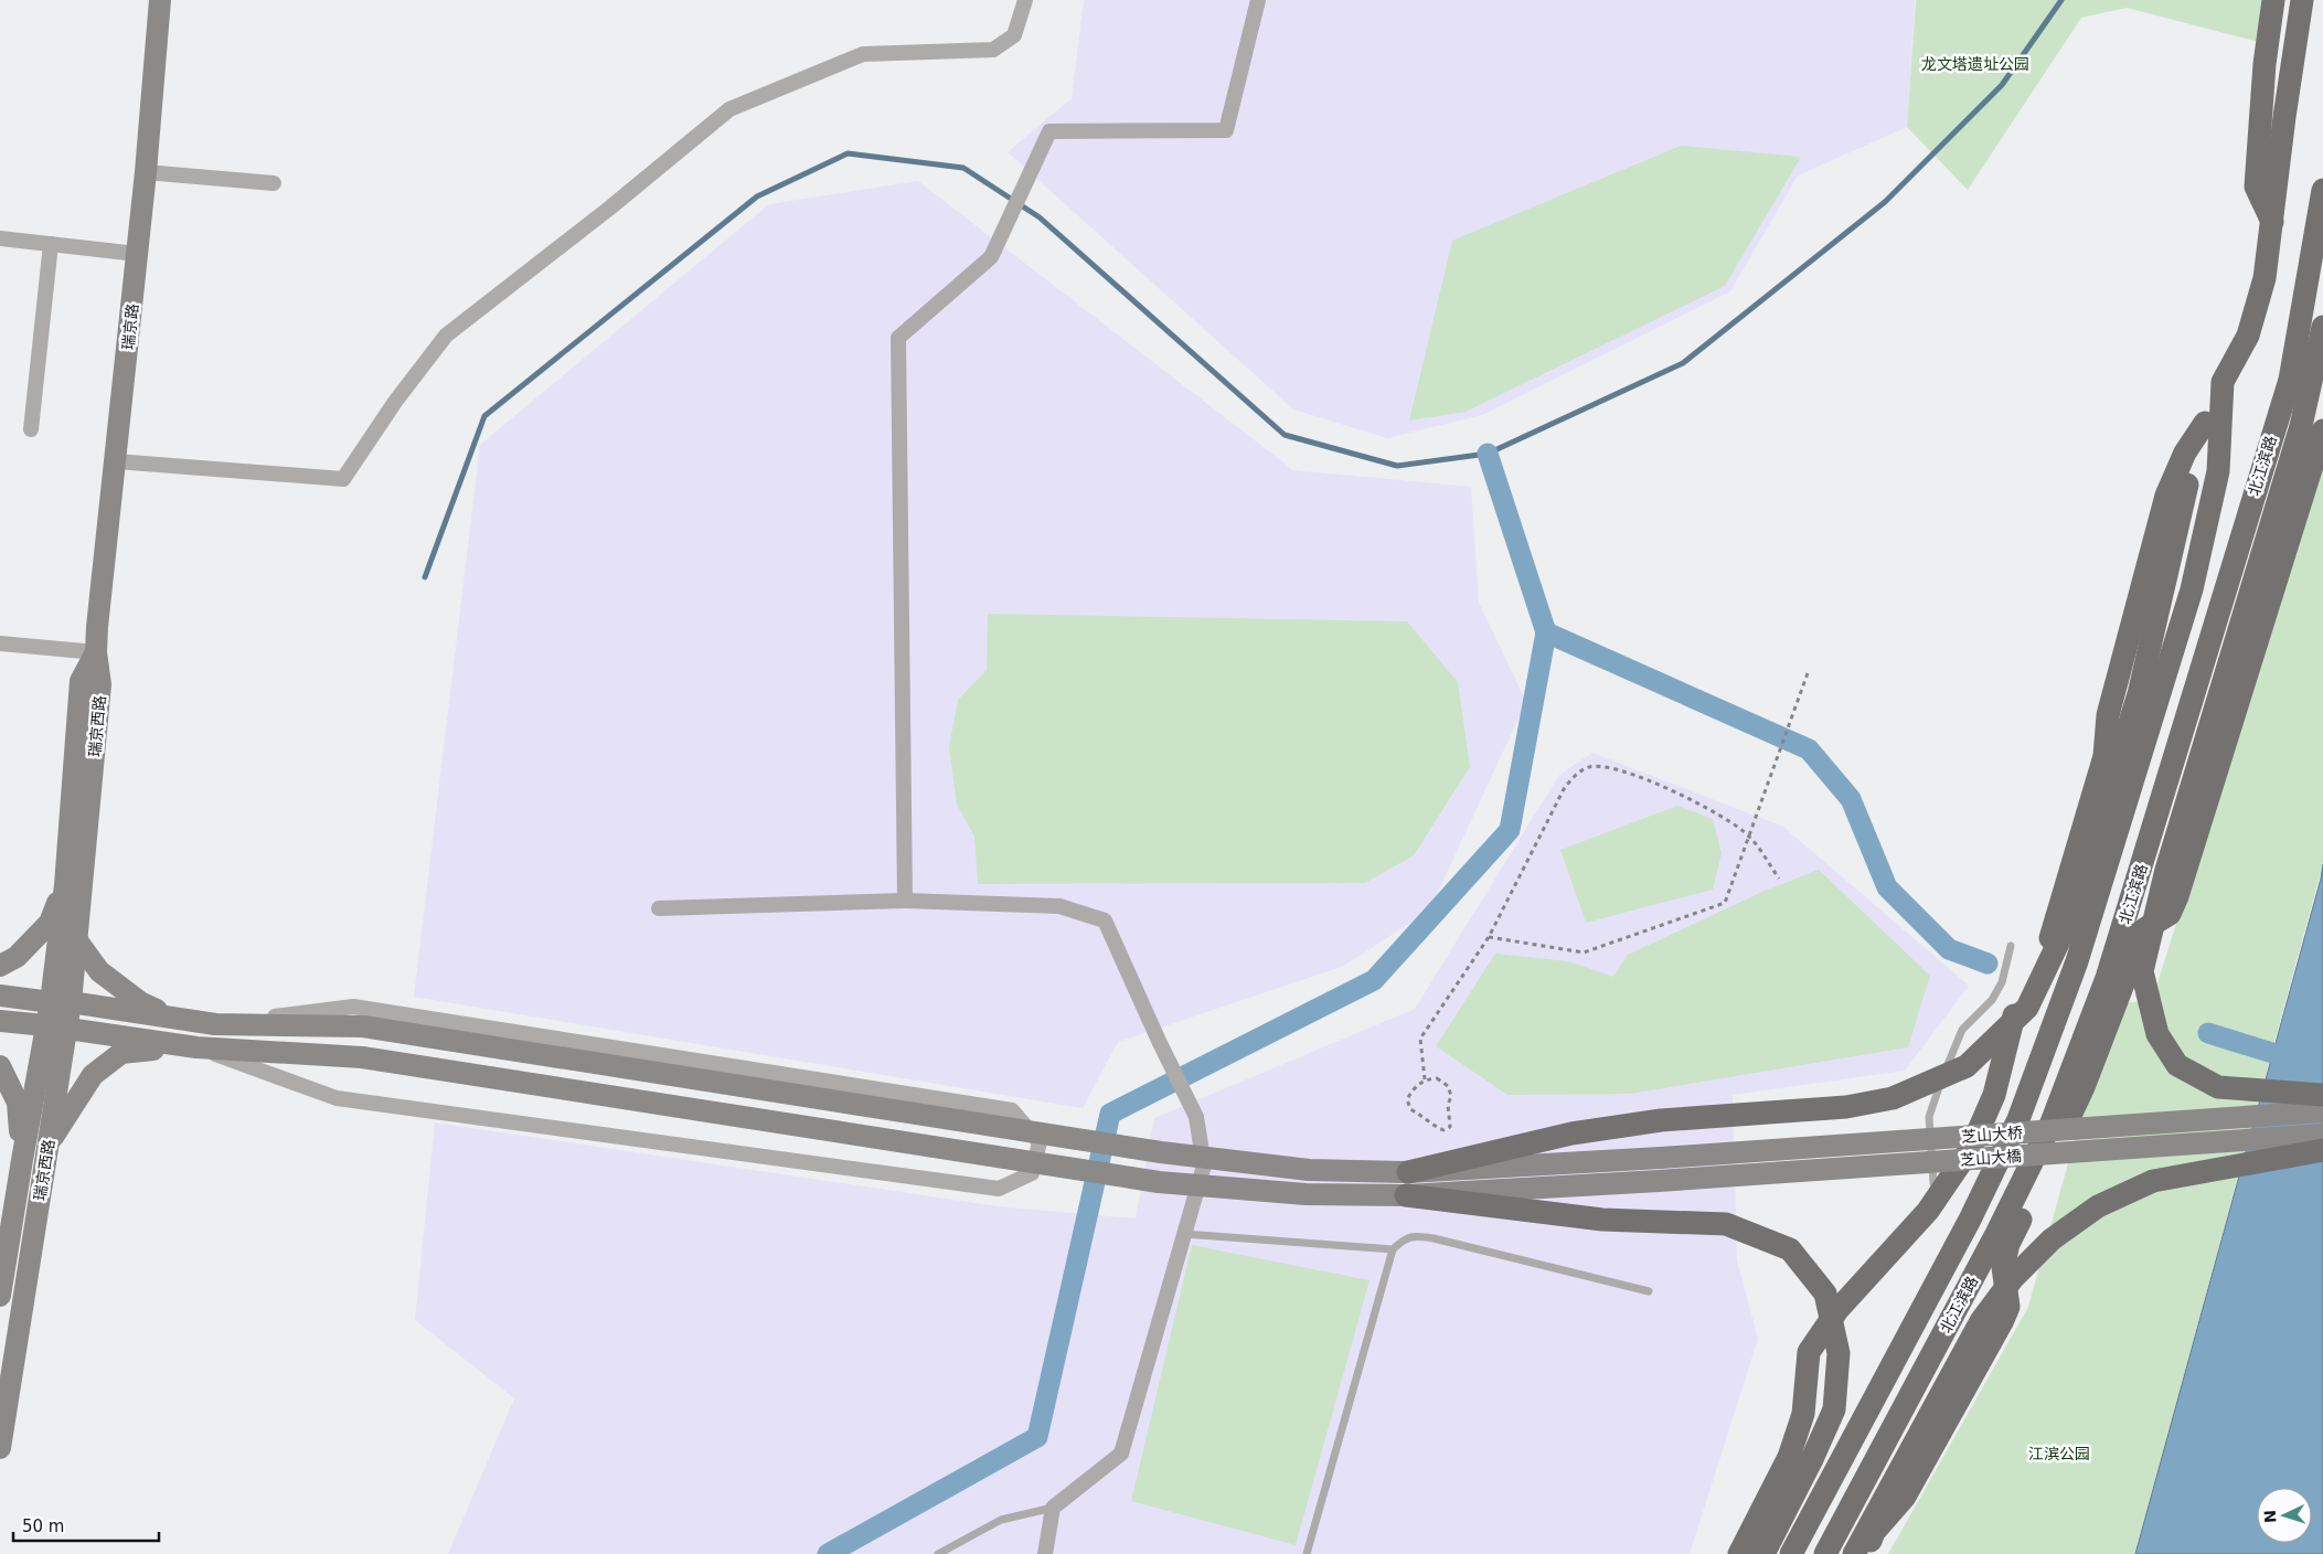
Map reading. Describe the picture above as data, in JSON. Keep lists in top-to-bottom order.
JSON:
{
  "streets": {
    "main road": ["北江滨路"],
    "street": [
      "瑞京路",
      "瑞京西路",
      "芝山大桥",
      "芝山大橋"
    ]
  },
  "crossings": [
    ["瑞京路", "瑞京西路"],
    ["北江滨路", "芝山大桥"],
    ["北江滨路", "芝山大橋"],
    ["芝山大桥", "芝山大橋"]
  ],
  "parks": ["龙文塔遗址公园", "江滨公园"],
  "scale_bar": "50 m",
  "north": "left"
}
